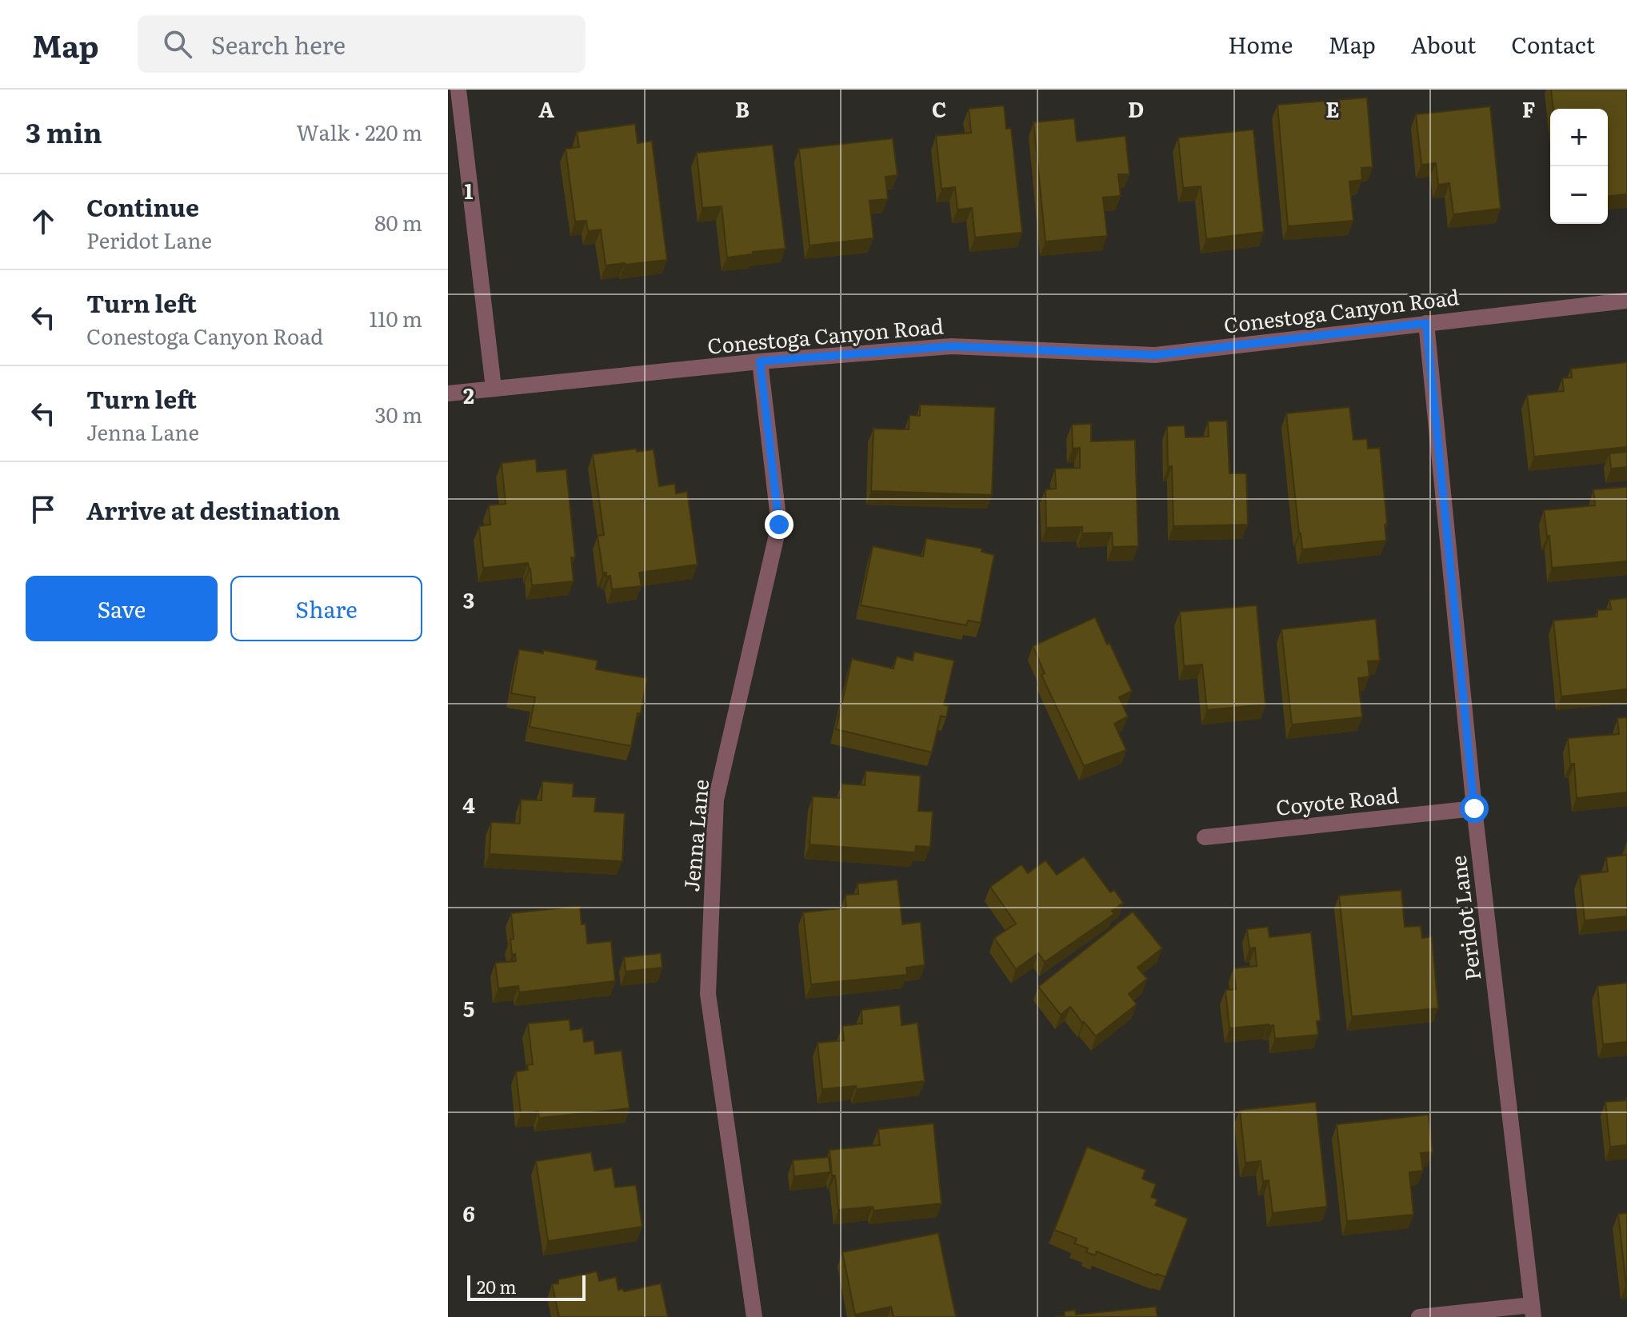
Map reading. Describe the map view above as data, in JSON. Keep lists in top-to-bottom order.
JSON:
{
  "streets": {
    "street": [
      "Conestoga Canyon Road",
      "Coyote Road",
      "Jenna Lane",
      "Peridot Lane"
    ]
  },
  "crossings": [
    ["Conestoga Canyon Road", "Jenna Lane"],
    ["Conestoga Canyon Road", "Peridot Lane"],
    ["Coyote Road", "Peridot Lane"]
  ],
  "scale_bar": "20 m",
  "page": {
    "header": "Map",
    "search": "Search here",
    "nav": [
      "Home",
      "Map",
      "About",
      "Contact"
    ],
    "heading": ["3 min", "Walk · 220 m"],
    "map_buttons": ["+", "−"],
    "list": [
      ["Continue", "Peridot Lane", "80 m"],
      ["Turn left", "Conestoga Canyon Road", "110 m"],
      ["Turn left", "Jenna Lane", "30 m"],
      "Arrive at destination"
    ],
    "buttons": ["Save", "Share"],
    "scale": "20 m"
  },
  "grid": {
    "columns": [
      "A",
      "B",
      "C",
      "D",
      "E",
      "F"
    ],
    "rows": [
      "1",
      "2",
      "3",
      "4",
      "5",
      "6"
    ]
  }
}
